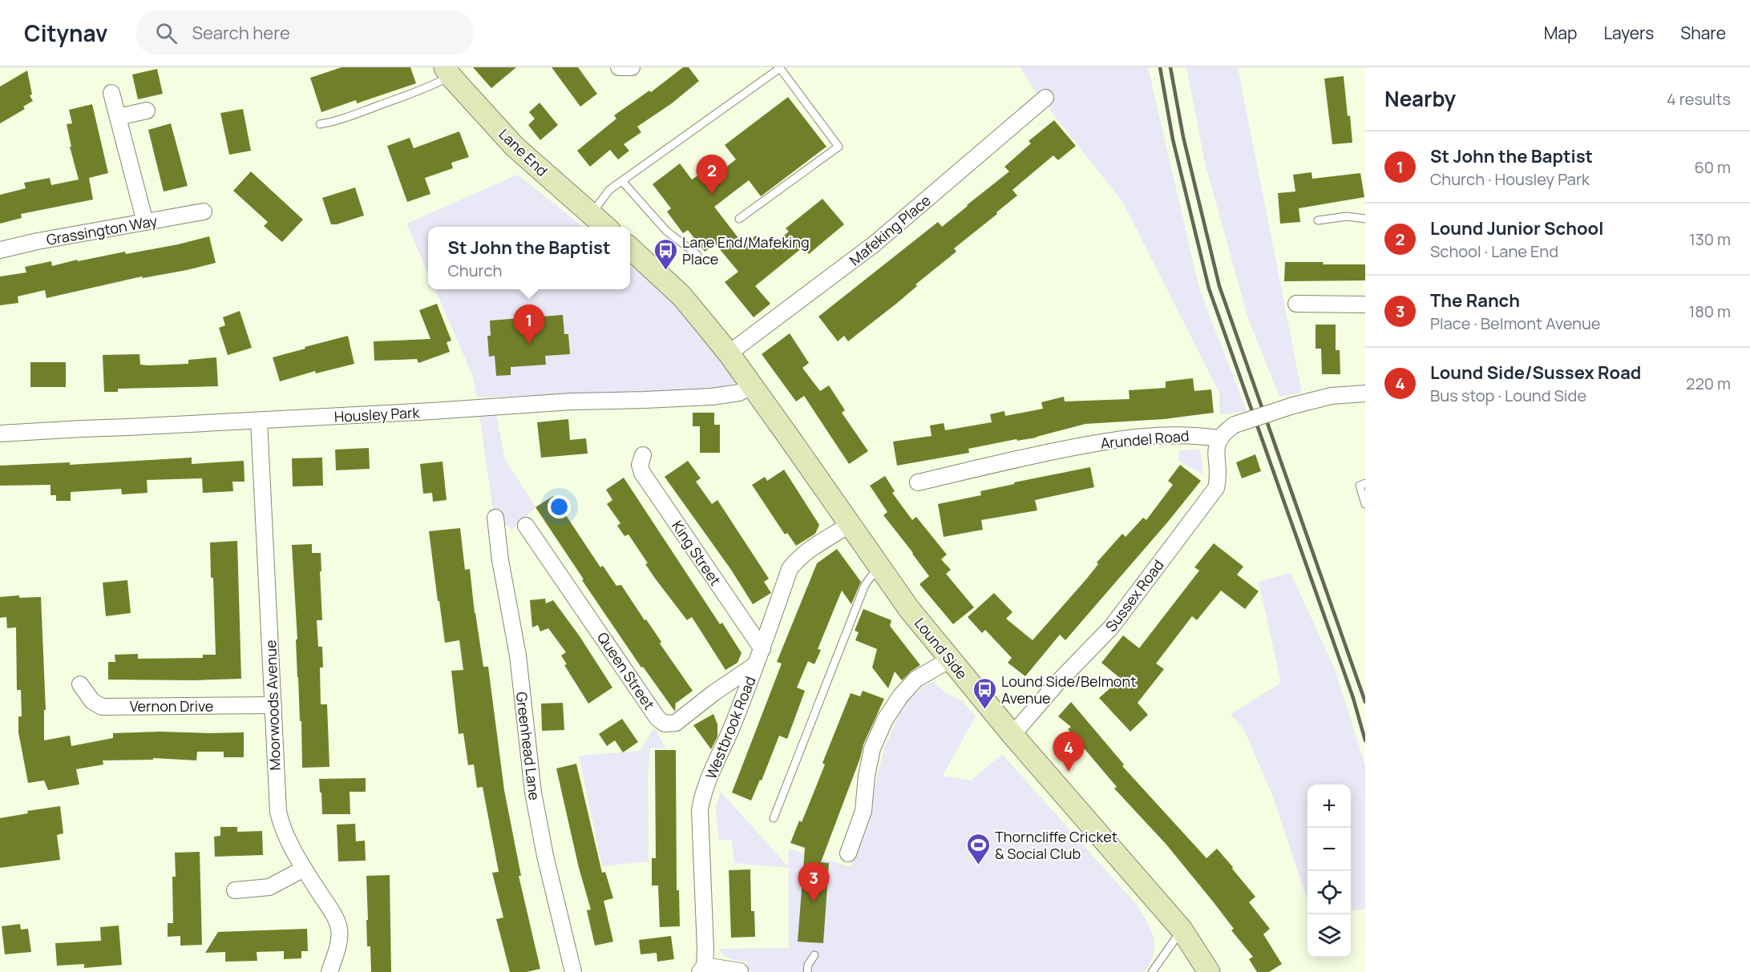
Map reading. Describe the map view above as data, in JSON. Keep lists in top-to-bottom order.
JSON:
{
  "streets": {
    "street": [
      "Lane End",
      "Grassington Way",
      "Mafeking Place",
      "Housley Park",
      "Arundel Road",
      "King Street",
      "Sussex Road",
      "Lound Side",
      "Queen Street",
      "Moorwoods Avenue",
      "Vernon Drive",
      "Westbrook Road",
      "Greenhead Lane"
    ]
  },
  "crossings": [
    ["Mafeking Place", "Lound Side"],
    ["Housley Park", "Lound Side"],
    ["Housley Park", "Moorwoods Avenue"],
    ["Arundel Road", "Sussex Road"],
    ["King Street", "Westbrook Road"],
    ["Sussex Road", "Lound Side"],
    ["Lound Side", "Westbrook Road"],
    ["Queen Street", "Westbrook Road"],
    ["Moorwoods Avenue", "Vernon Drive"]
  ],
  "places": {
    "bus stop": ["Lane End/Mafeking Place", "Lound Side/Belmont Avenue"],
    "sports": ["Thorncliffe Cricket & Social Club"]
  },
  "page": {
    "header": "Citynav",
    "search": "Search here",
    "nav": ["Map", "Layers", "Share"],
    "heading": ["Nearby", "4 results"],
    "list": [
      {
        "mark": "1",
        "name": "St John the Baptist",
        "note": "Church · Housley Park",
        "value": "60 m"
      },
      {
        "mark": "2",
        "name": "Lound Junior School",
        "note": "School · Lane End",
        "value": "130 m"
      },
      {
        "mark": "3",
        "name": "The Ranch",
        "note": "Place · Belmont Avenue",
        "value": "180 m"
      },
      {
        "mark": "4",
        "name": "Lound Side/Sussex Road",
        "note": "Bus stop · Lound Side",
        "value": "220 m"
      }
    ],
    "pins": [
      "2",
      "1",
      "4",
      "3"
    ],
    "popup": ["St John the Baptist", "Church"],
    "map_buttons": ["+", "−"]
  }
}
